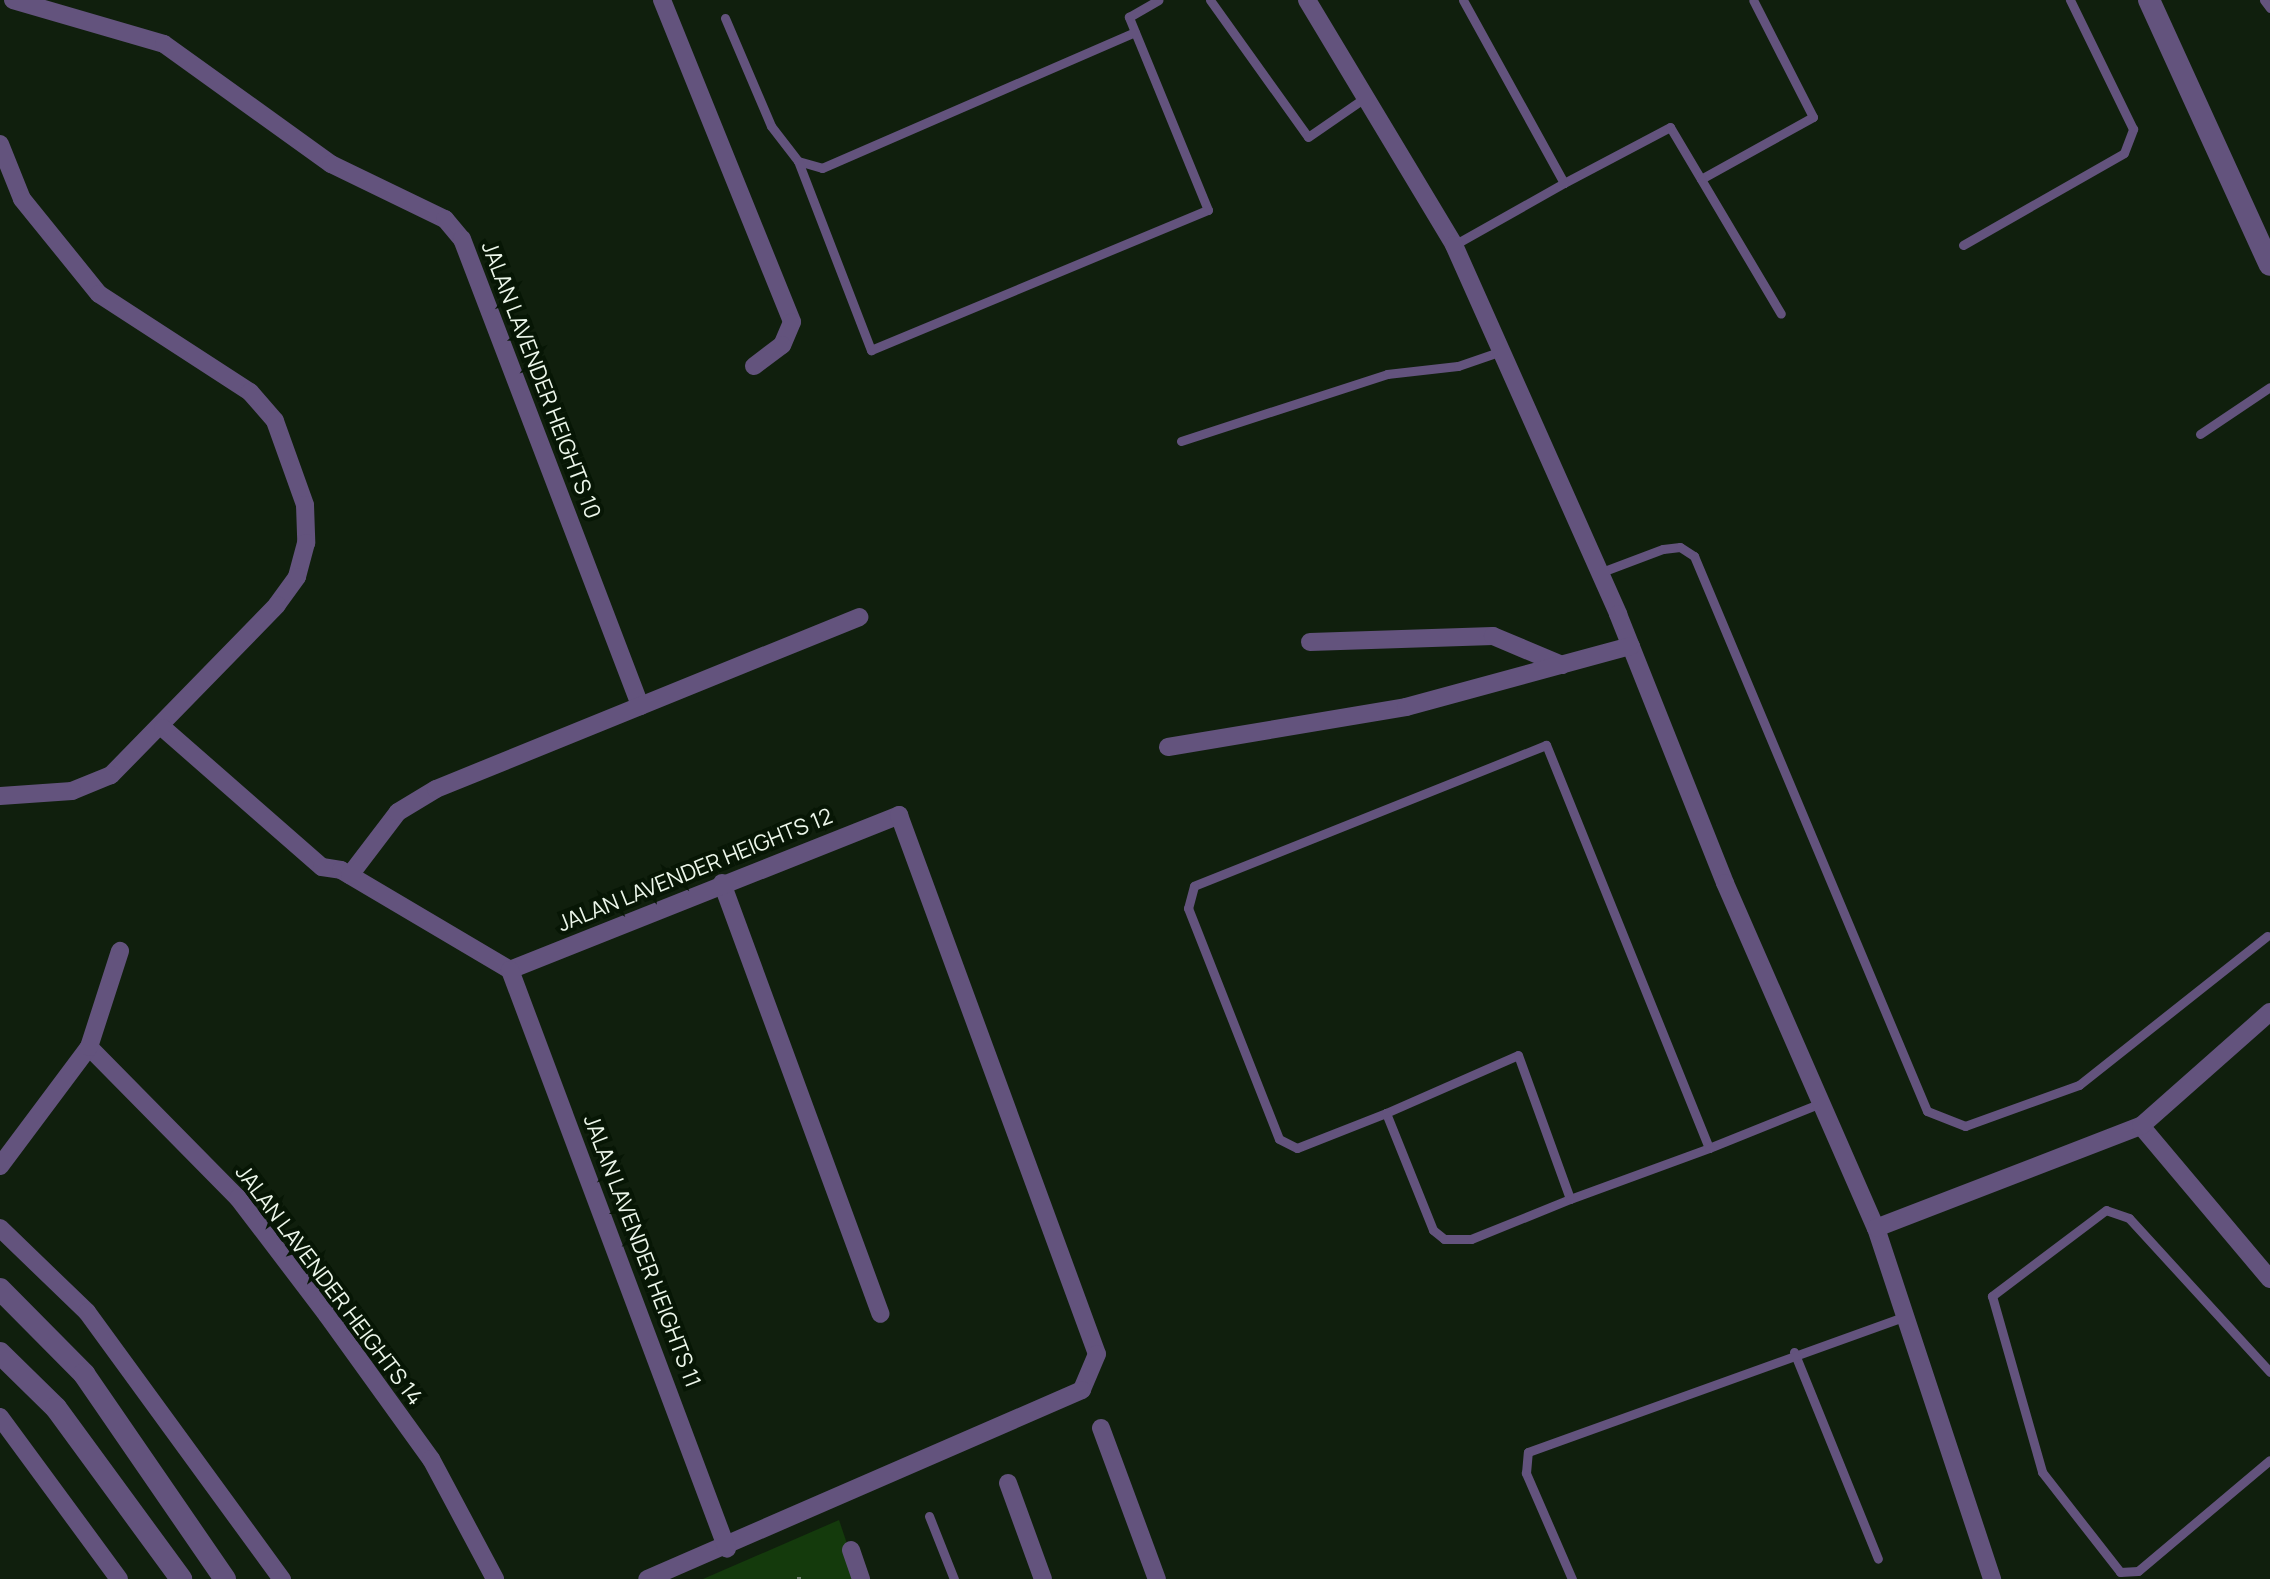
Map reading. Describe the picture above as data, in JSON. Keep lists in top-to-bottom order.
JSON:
{
  "streets": {
    "street": [
      "JALAN LAVENDER HEIGHTS 10",
      "JALAN LAVENDER HEIGHTS 12",
      "JALAN LAVENDER HEIGHTS 11",
      "JALAN LAVENDER HEIGHTS 14"
    ]
  },
  "crossings": [
    ["JALAN LAVENDER HEIGHTS 12", "JALAN LAVENDER HEIGHTS 11"]
  ]
}
